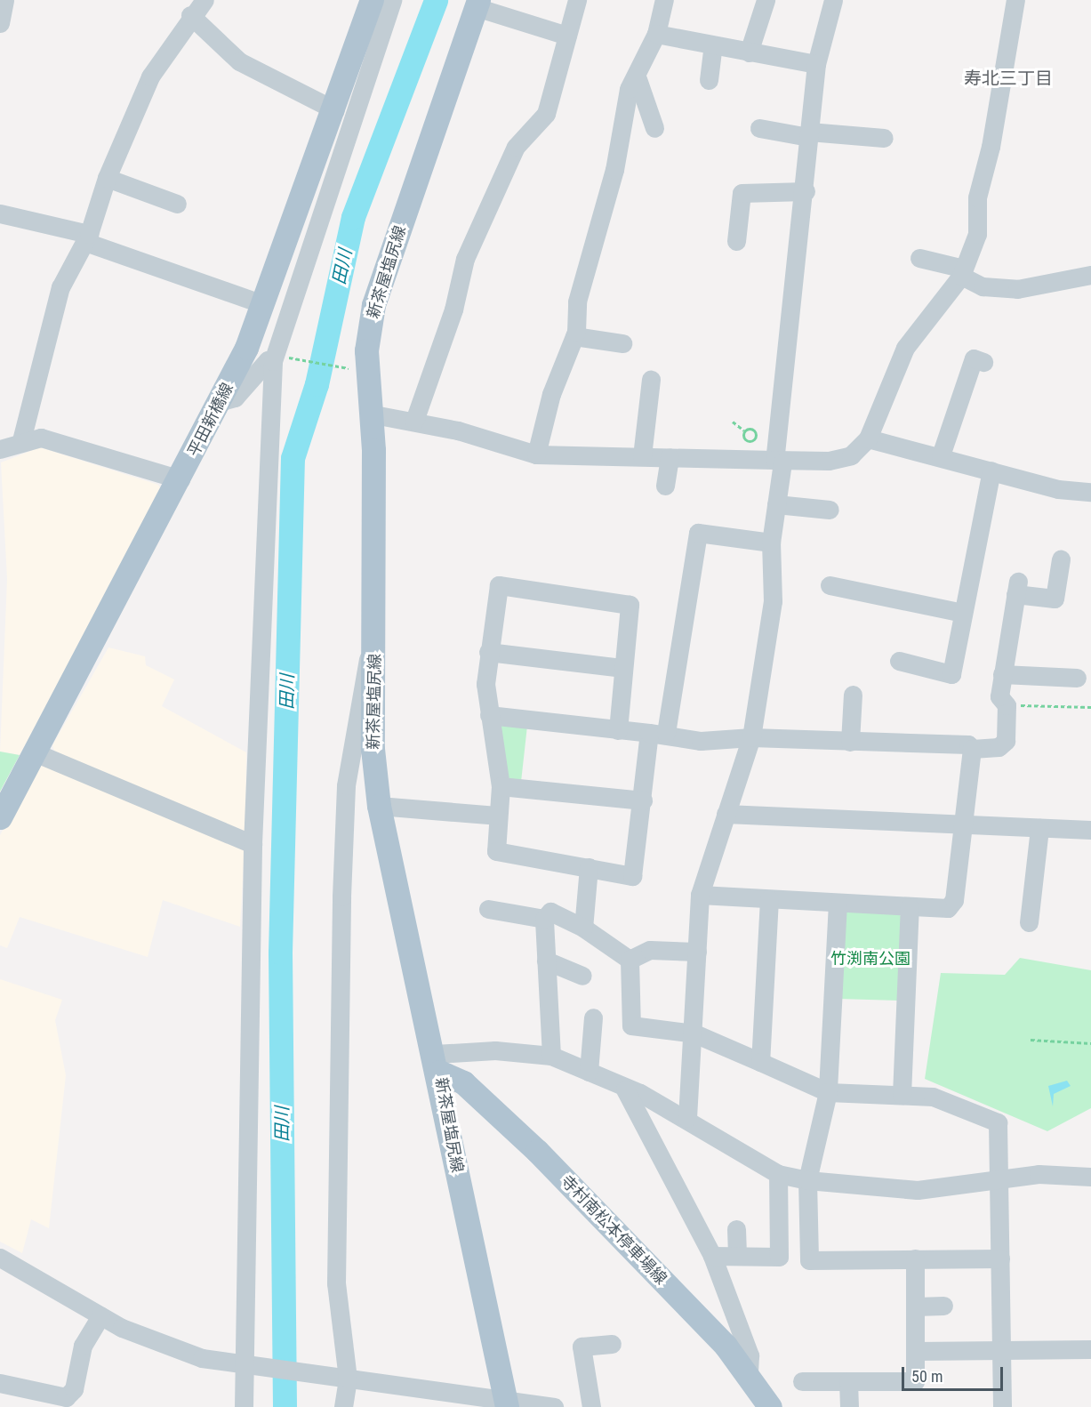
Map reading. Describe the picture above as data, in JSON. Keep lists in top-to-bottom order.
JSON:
{
  "streets": {
    "main road": ["新茶屋塩尻線", "平田新橋線", "寺村南松本停車場線"]
  },
  "crossings": [
    ["新茶屋塩尻線", "寺村南松本停車場線"]
  ],
  "districts": ["寿北三丁目"],
  "water": ["田川"],
  "parks": ["竹渕南公園"],
  "scale_bar": "50 m"
}
